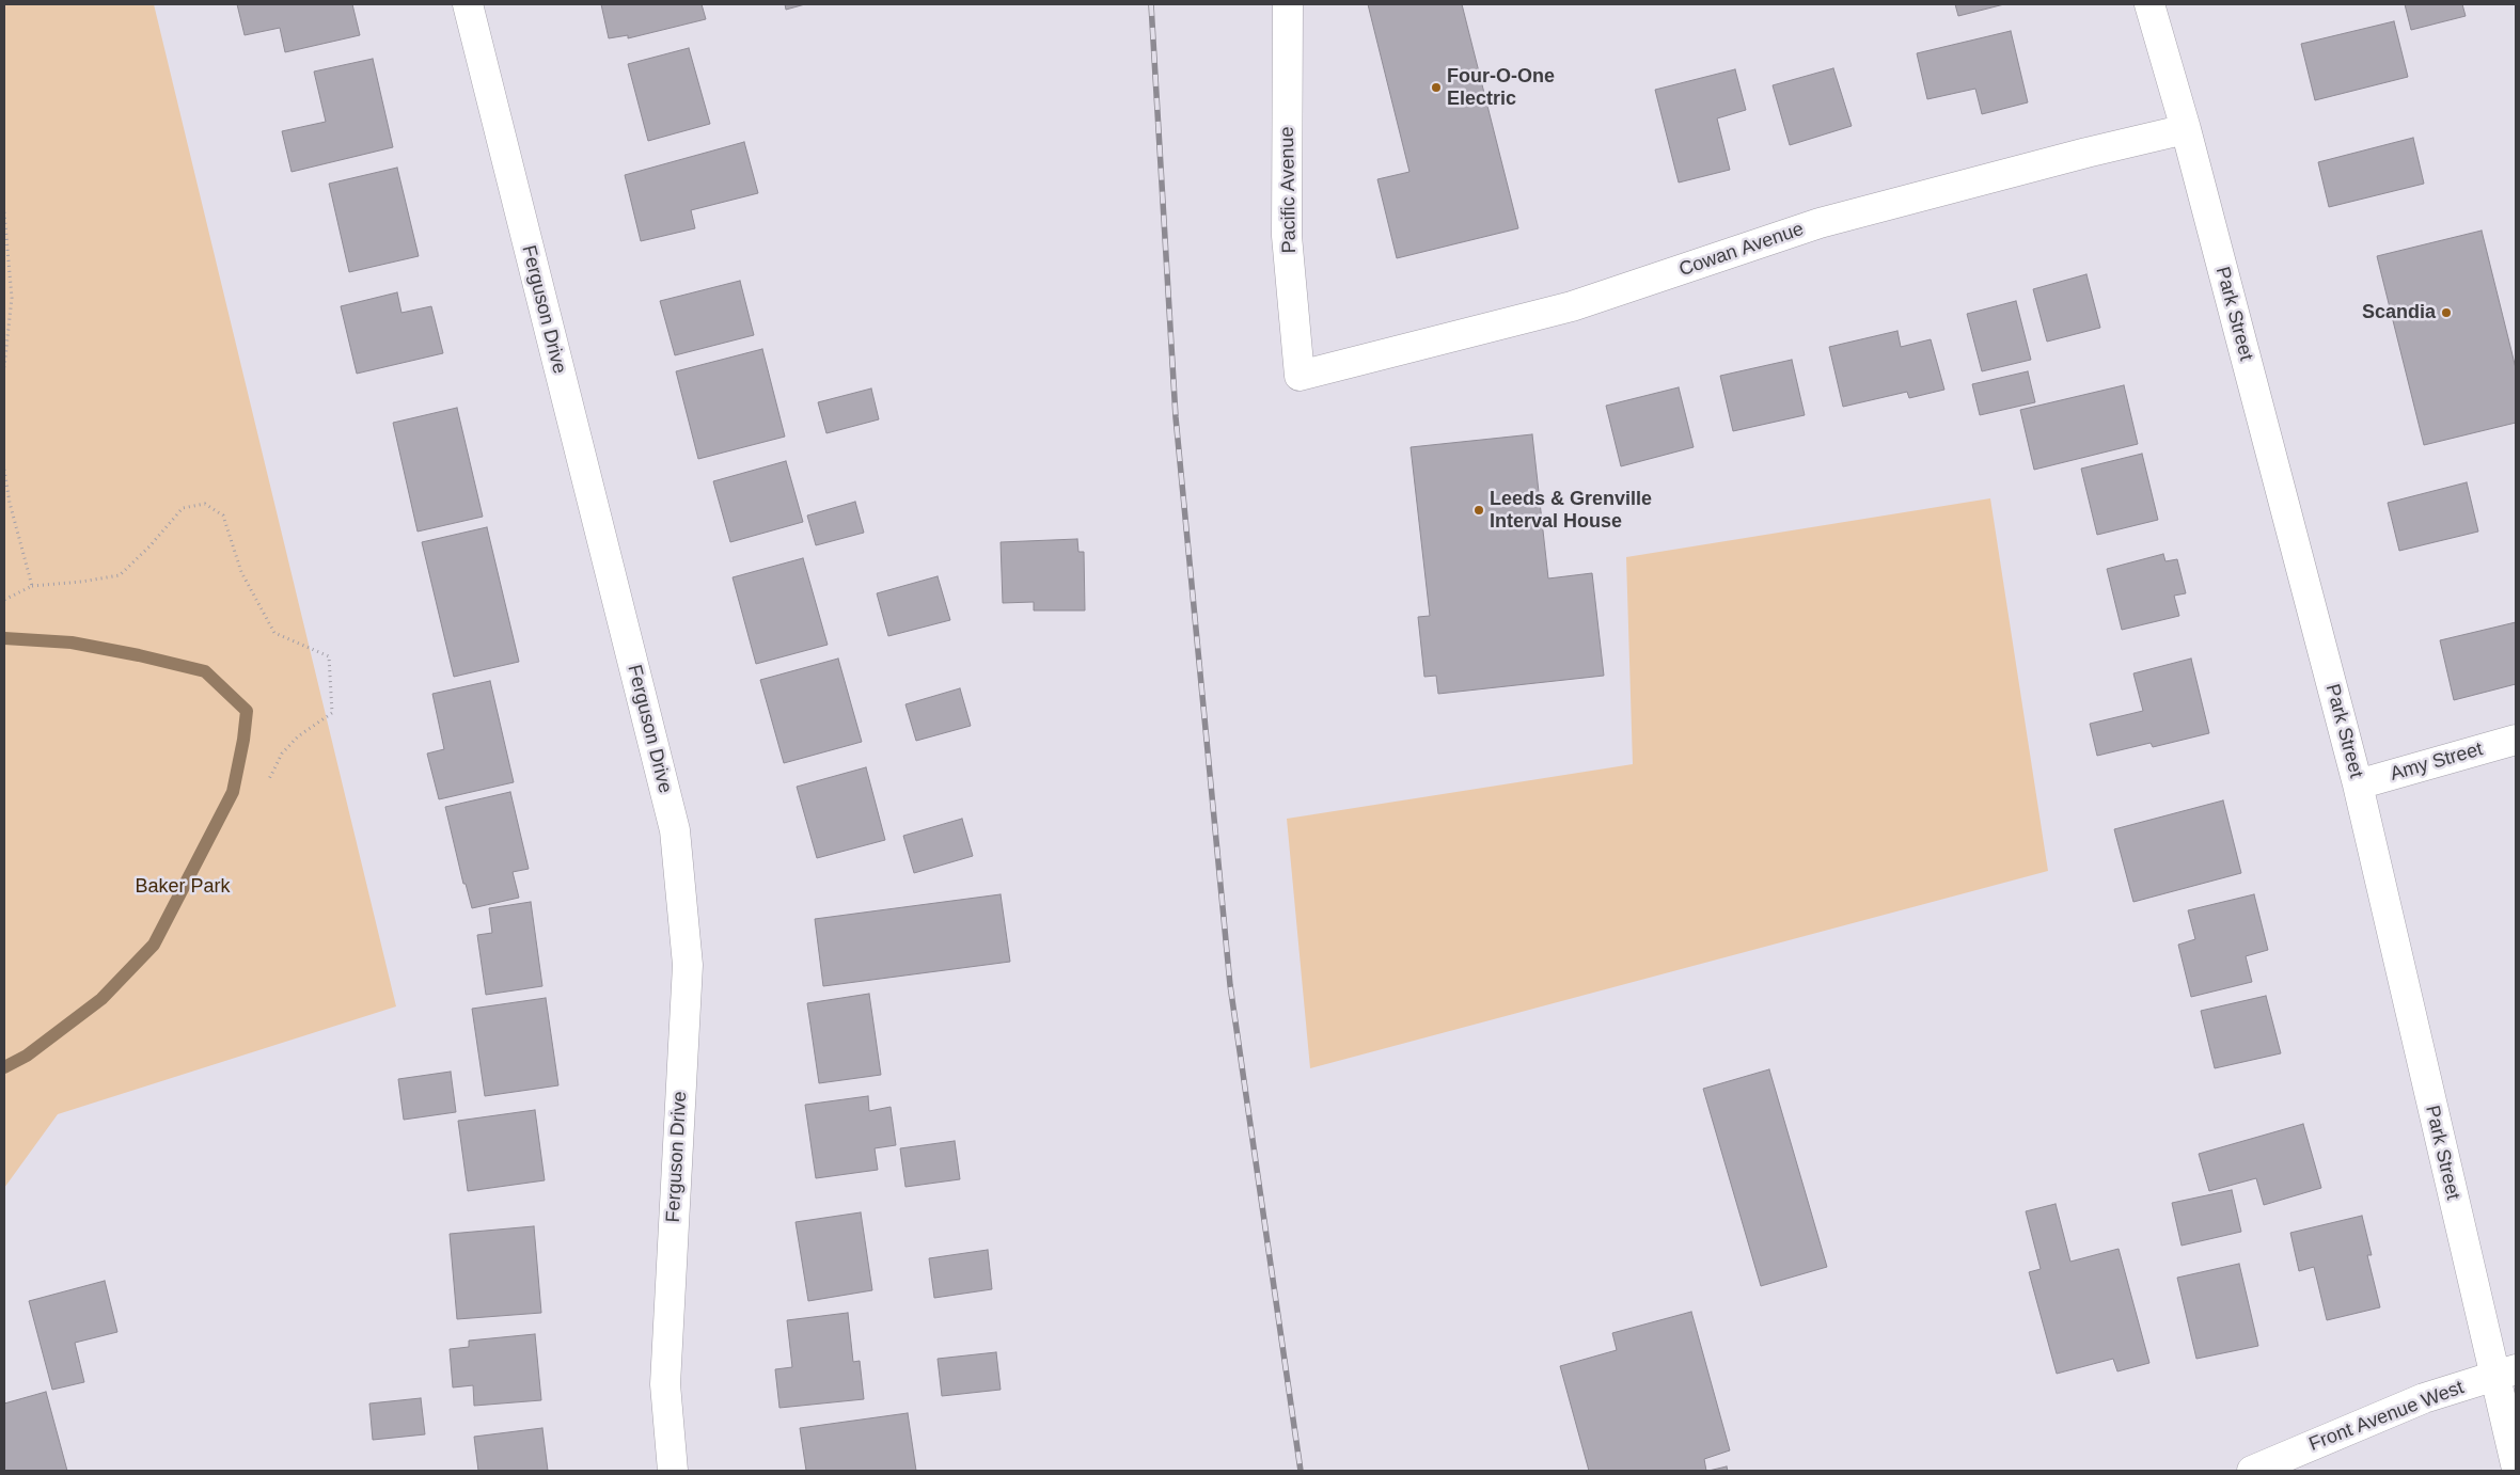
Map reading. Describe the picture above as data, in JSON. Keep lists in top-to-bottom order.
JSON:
{
  "streets": {
    "street": [
      "Pacific Avenue",
      "Cowan Avenue",
      "Ferguson Drive",
      "Park Street",
      "Amy Street",
      "Front Avenue West"
    ]
  },
  "crossings": [
    ["Pacific Avenue", "Cowan Avenue"],
    ["Cowan Avenue", "Park Street"],
    ["Park Street", "Amy Street"],
    ["Park Street", "Front Avenue West"]
  ],
  "parks": ["Baker Park"],
  "places": ["Four-O-One Electric", "Scandia", "Leeds & Grenville Interval House"]
}
